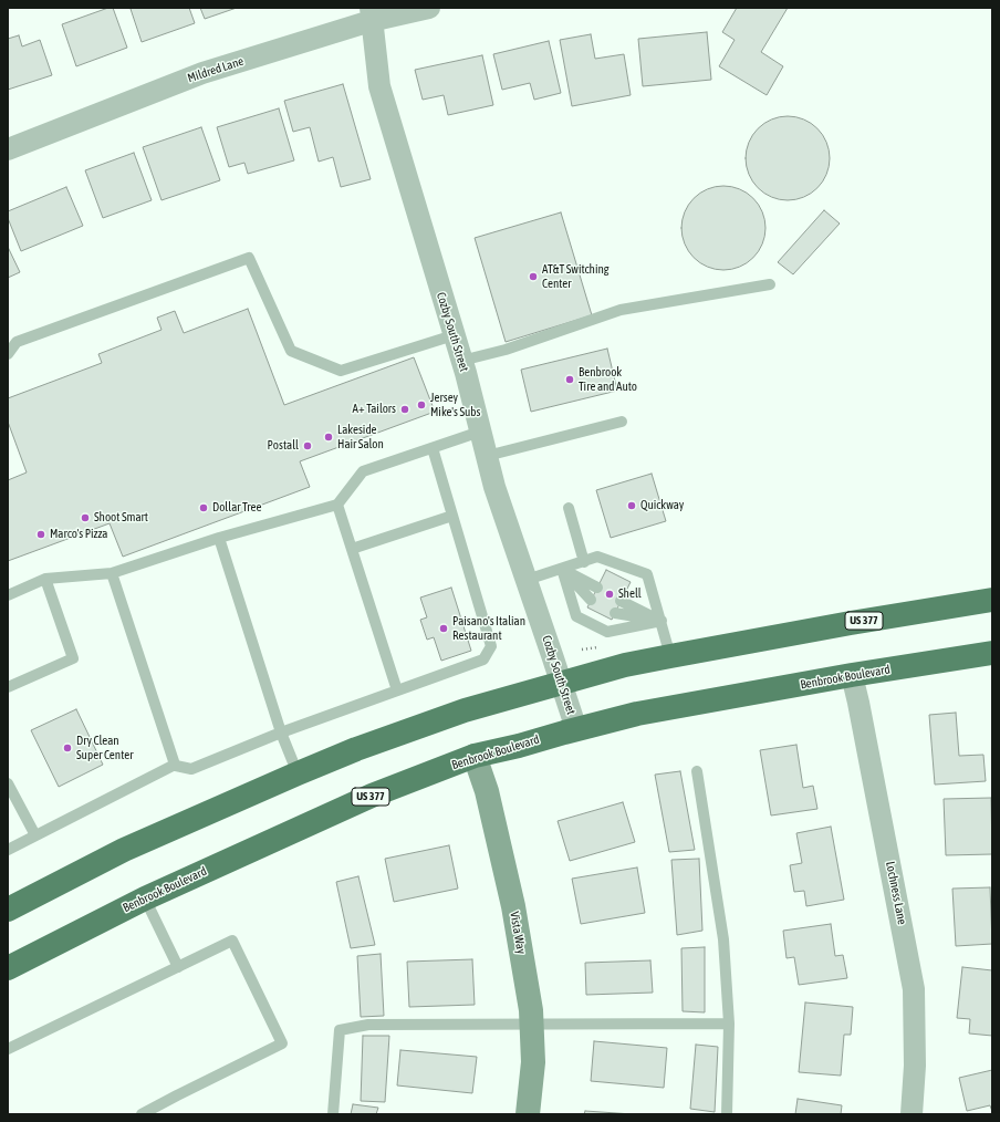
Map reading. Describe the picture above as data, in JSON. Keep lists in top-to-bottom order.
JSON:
{
  "streets": {
    "highway": ["US 377", "Benbrook Boulevard"],
    "street": [
      "Mildred Lane",
      "Cozby South Street",
      "Lochness Lane",
      "Vista Way"
    ]
  },
  "crossings": [
    ["Mildred Lane", "Cozby South Street"],
    ["Cozby South Street", "US 377"],
    ["Cozby South Street", "Benbrook Boulevard"],
    ["Benbrook Boulevard", "Lochness Lane"],
    ["Benbrook Boulevard", "Vista Way"]
  ],
  "places": [
    "AT&T Switching Center",
    "Benbrook Tire and Auto",
    "Jersey Mike's Subs",
    "A+ Tailors",
    "Lakeside Hair Salon",
    "Postall",
    "Quickway",
    "Dollar Tree",
    "Shoot Smart",
    "Marco's Pizza",
    "Shell",
    "Paisano's Italian Restaurant",
    "Dry Clean Super Center"
  ]
}
